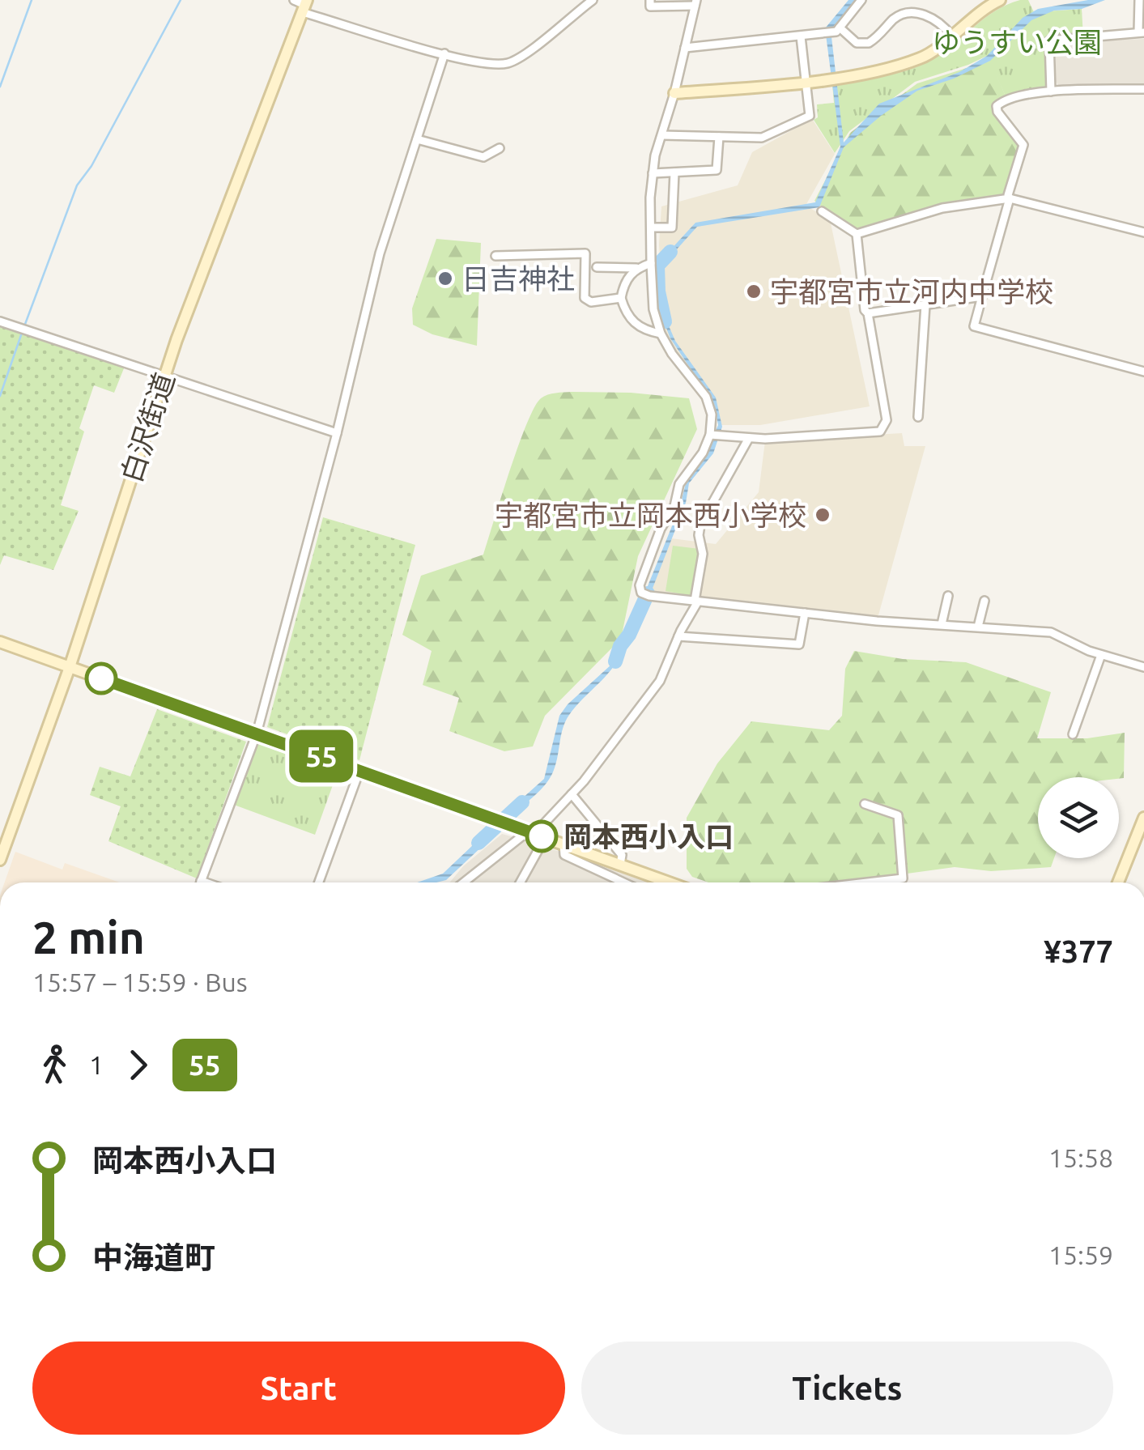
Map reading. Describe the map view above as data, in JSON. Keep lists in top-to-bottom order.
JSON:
{
  "streets": {
    "main road": ["白沢街道"]
  },
  "parks": ["ゆうすい公園"],
  "places": [
    "日吉神社",
    "宇都宮市立河内中学校",
    "宇都宮市立岡本西小学校",
    "岡本西小入口"
  ],
  "lines": ["bus line 55"],
  "page": {
    "on_map": "55",
    "heading": ["2 min", "15:57 – 15:59 · Bus", "¥377"],
    "legs": ["1", "55"],
    "list": [
      {
        "name": "岡本西小入口",
        "value": "15:58"
      },
      {
        "name": "中海道町",
        "value": "15:59"
      }
    ],
    "buttons": ["Start", "Tickets"]
  }
}
